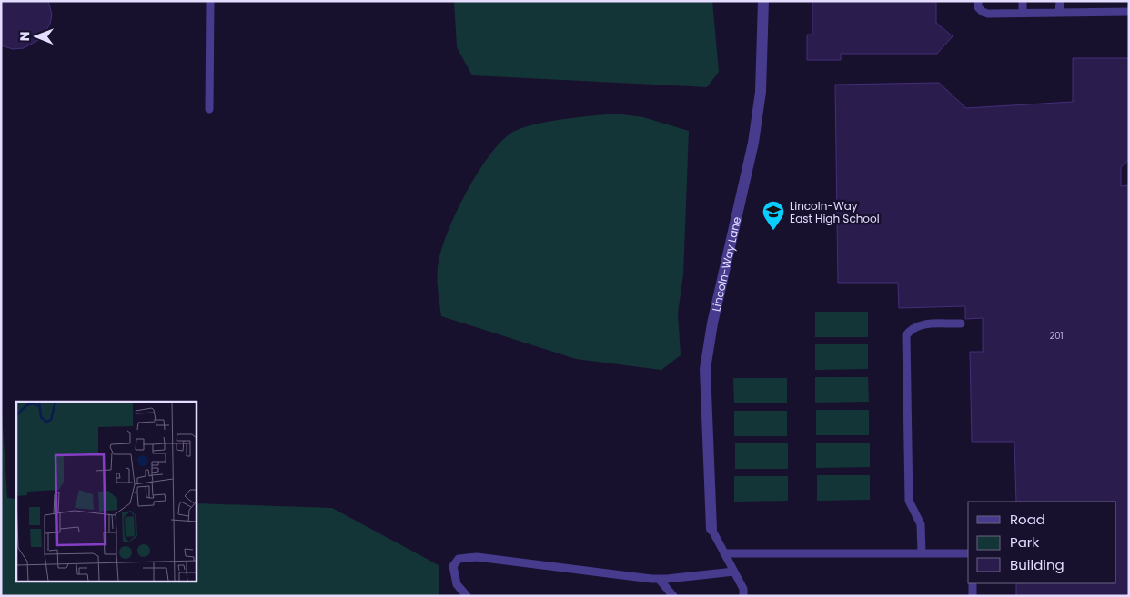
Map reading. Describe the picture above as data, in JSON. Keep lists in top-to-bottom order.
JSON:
{
  "streets": {
    "street": ["Lincoln-Way Lane"]
  },
  "places": {
    "school or university": ["Lincoln-Way East High School"]
  },
  "house_numbers": ["201"],
  "legend": ["Road", "Park", "Building"],
  "north": "left"
}
